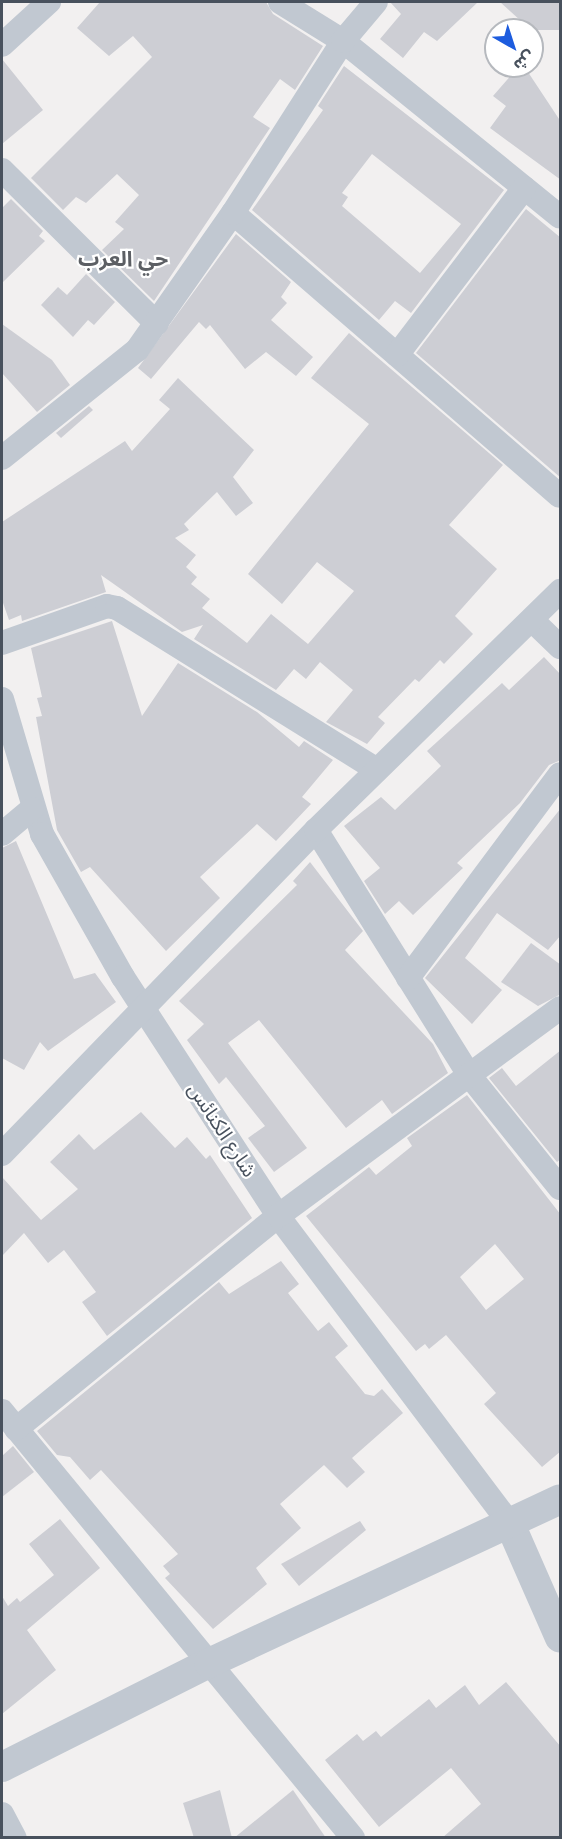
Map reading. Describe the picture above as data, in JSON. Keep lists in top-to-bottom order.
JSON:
{
  "streets": {
    "street": ["شارع الكنائس"]
  },
  "districts": ["حي العرب"],
  "north": "bottom right"
}
